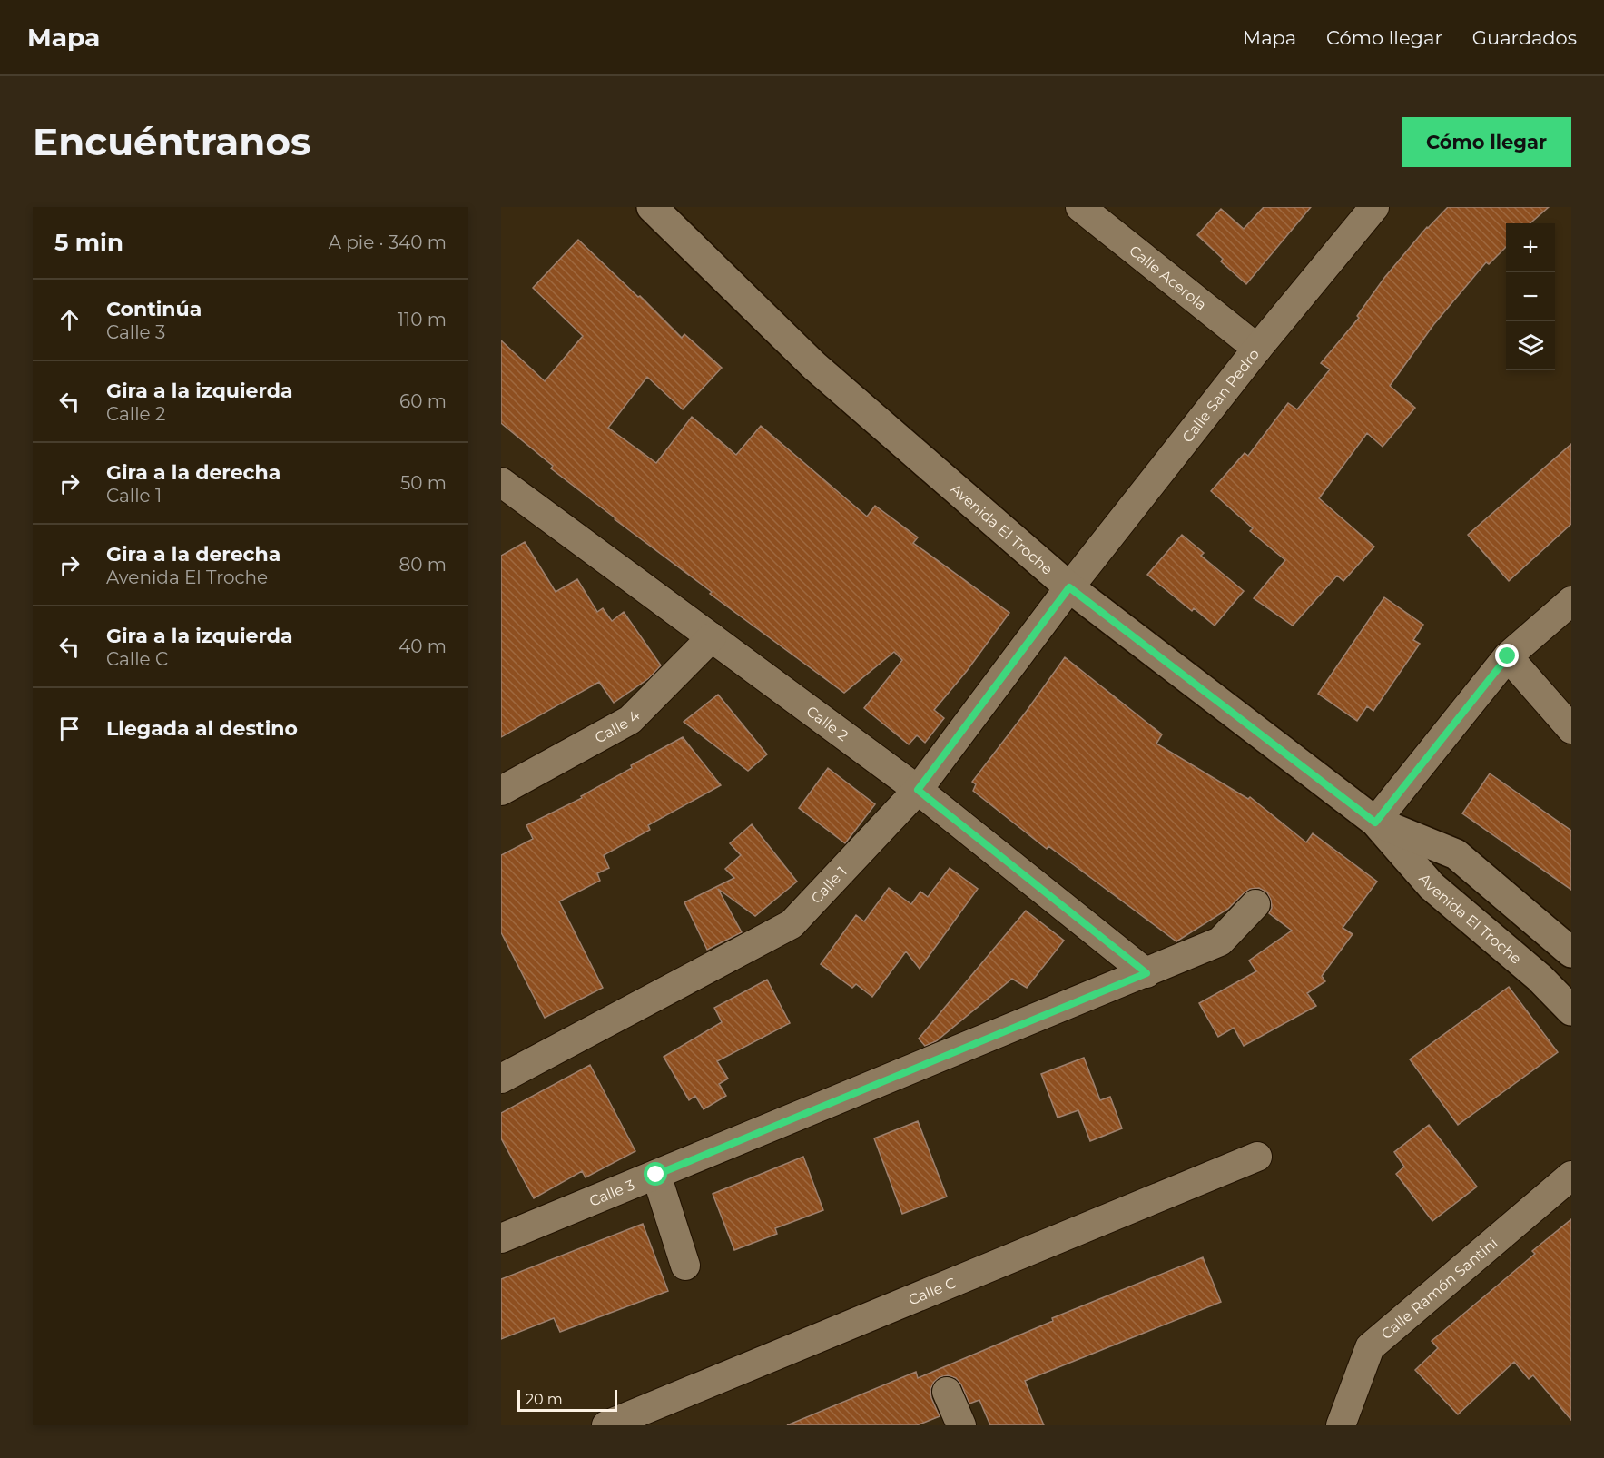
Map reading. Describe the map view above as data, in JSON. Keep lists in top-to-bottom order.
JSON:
{
  "streets": {
    "street": [
      "Calle Acerola",
      "Calle San Pedro",
      "Avenida El Troche",
      "Calle 2",
      "Calle 4",
      "Calle 1",
      "Calle 3",
      "Calle Ramón Santini",
      "Calle C"
    ]
  },
  "crossings": [
    ["Calle Acerola", "Calle San Pedro"],
    ["Calle San Pedro", "Avenida El Troche"],
    ["Calle San Pedro", "Calle 1"],
    ["Avenida El Troche", "Calle 1"],
    ["Calle 2", "Calle 4"],
    ["Calle 2", "Calle 1"],
    ["Calle 2", "Calle 3"]
  ],
  "scale_bar": "20 m",
  "page": {
    "header": "Mapa",
    "nav": ["Mapa", "Cómo llegar", "Guardados"],
    "buttons": "Cómo llegar",
    "title": "Encuéntranos",
    "heading": ["5 min", "A pie · 340 m"],
    "map_buttons": ["+", "−"],
    "list": [
      ["Continúa", "Calle 3", "110 m"],
      ["Gira a la izquierda", "Calle 2", "60 m"],
      ["Gira a la derecha", "Calle 1", "50 m"],
      ["Gira a la derecha", "Avenida El Troche", "80 m"],
      ["Gira a la izquierda", "Calle C", "40 m"],
      "Llegada al destino"
    ],
    "scale": "20 m"
  }
}
